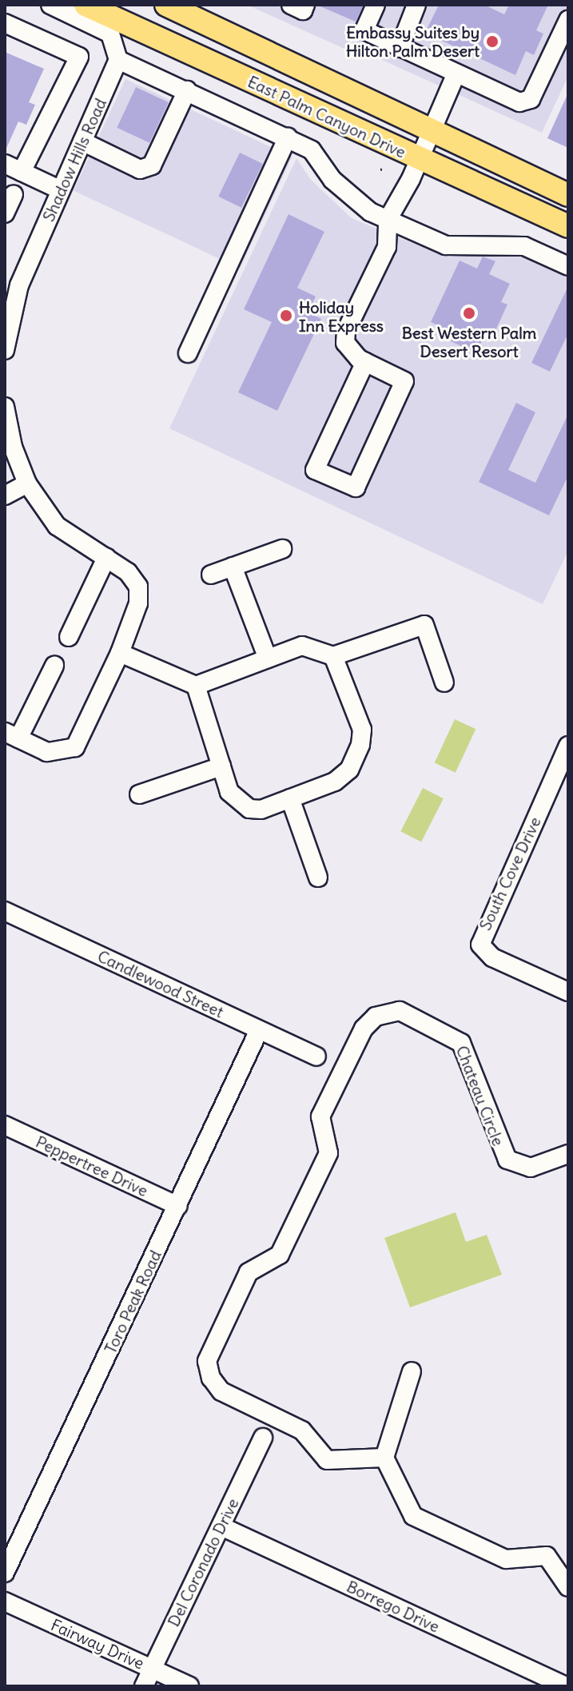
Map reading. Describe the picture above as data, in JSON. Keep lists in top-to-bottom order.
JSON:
{
  "streets": {
    "main road": ["East Palm Canyon Drive"],
    "street": [
      "Shadow Hills Road",
      "South Cove Drive",
      "Candlewood Street",
      "Chateau Circle",
      "Peppertree Drive",
      "Toro Peak Road",
      "Del Coronado Drive",
      "Borrego Drive",
      "Fairway Drive"
    ]
  },
  "crossings": [
    ["Candlewood Street", "Toro Peak Road"],
    ["Peppertree Drive", "Toro Peak Road"],
    ["Del Coronado Drive", "Borrego Drive"],
    ["Del Coronado Drive", "Fairway Drive"]
  ],
  "places": ["Embassy Suites by Hilton Palm Desert", "Best Western Palm Desert Resort", "Holiday Inn Express"]
}
